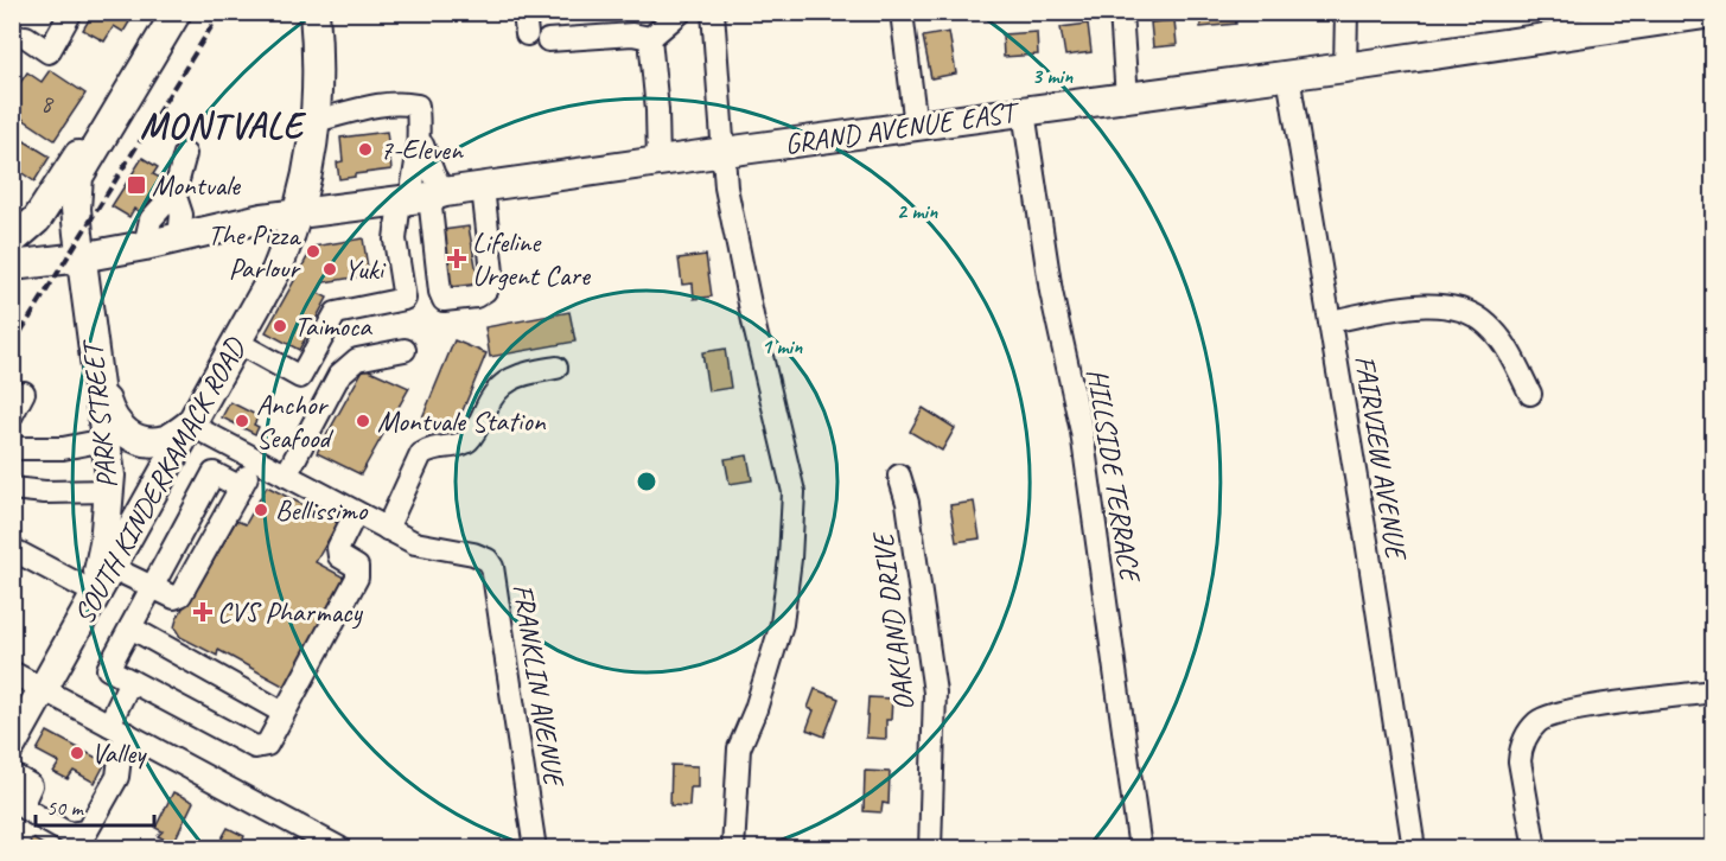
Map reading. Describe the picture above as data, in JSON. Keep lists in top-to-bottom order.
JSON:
{
  "streets": {
    "main road": ["GRAND AVENUE EAST", "PARK STREET", "SOUTH KINDERKAMACK ROAD"],
    "street": [
      "FAIRVIEW AVENUE",
      "HILLSIDE TERRACE",
      "OAKLAND DRIVE",
      "FRANKLIN AVENUE"
    ]
  },
  "crossings": [
    ["GRAND AVENUE EAST", "PARK STREET"],
    ["GRAND AVENUE EAST", "FAIRVIEW AVENUE"],
    ["GRAND AVENUE EAST", "HILLSIDE TERRACE"],
    ["GRAND AVENUE EAST", "SOUTH KINDERKAMACK ROAD"],
    ["PARK STREET", "SOUTH KINDERKAMACK ROAD"],
    ["SOUTH KINDERKAMACK ROAD", "FRANKLIN AVENUE"]
  ],
  "districts": ["MONTVALE"],
  "places": {
    "other": [
      "7-Eleven",
      "The Pizza Parlour",
      "Yuki",
      "Taimoca",
      "Anchor Seafood",
      "Montvale Station",
      "Bellissimo",
      "Valley"
    ],
    "transit": ["Montvale"],
    "health": ["Lifeline Urgent Care", "CVS Pharmacy"]
  },
  "house_numbers": ["8"],
  "scale_bar": "50 m",
  "rings": ["3 min", "2 min", "1 min"]
}
